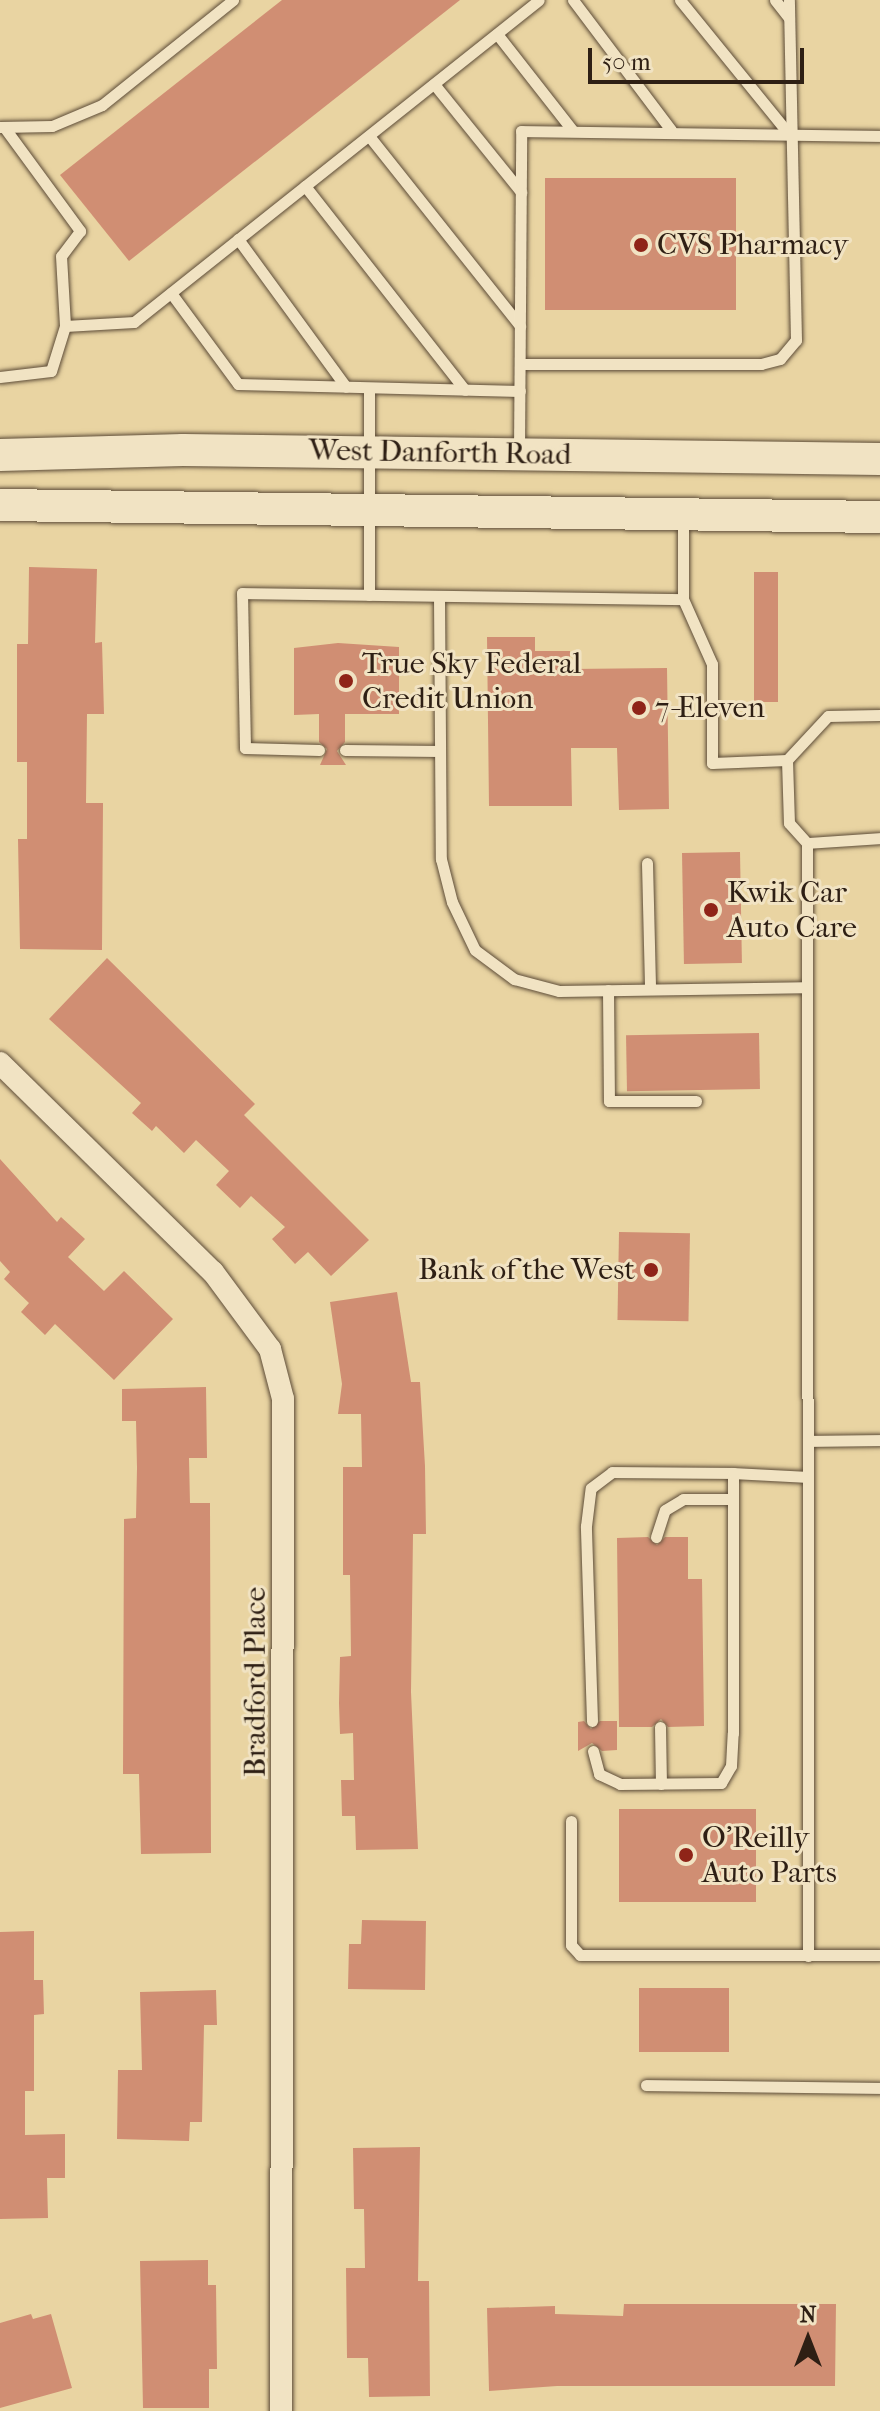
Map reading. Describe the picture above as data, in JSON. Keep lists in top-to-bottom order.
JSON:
{
  "streets": {
    "main road": ["West Danforth Road"],
    "street": ["Bradford Place"]
  },
  "places": [
    "CVS Pharmacy",
    "True Sky Federal Credit Union",
    "7-Eleven",
    "Kwik Car Auto Care",
    "Bank of the West",
    "O'Reilly Auto Parts"
  ],
  "scale_bar": "50 m",
  "north": "top"
}
